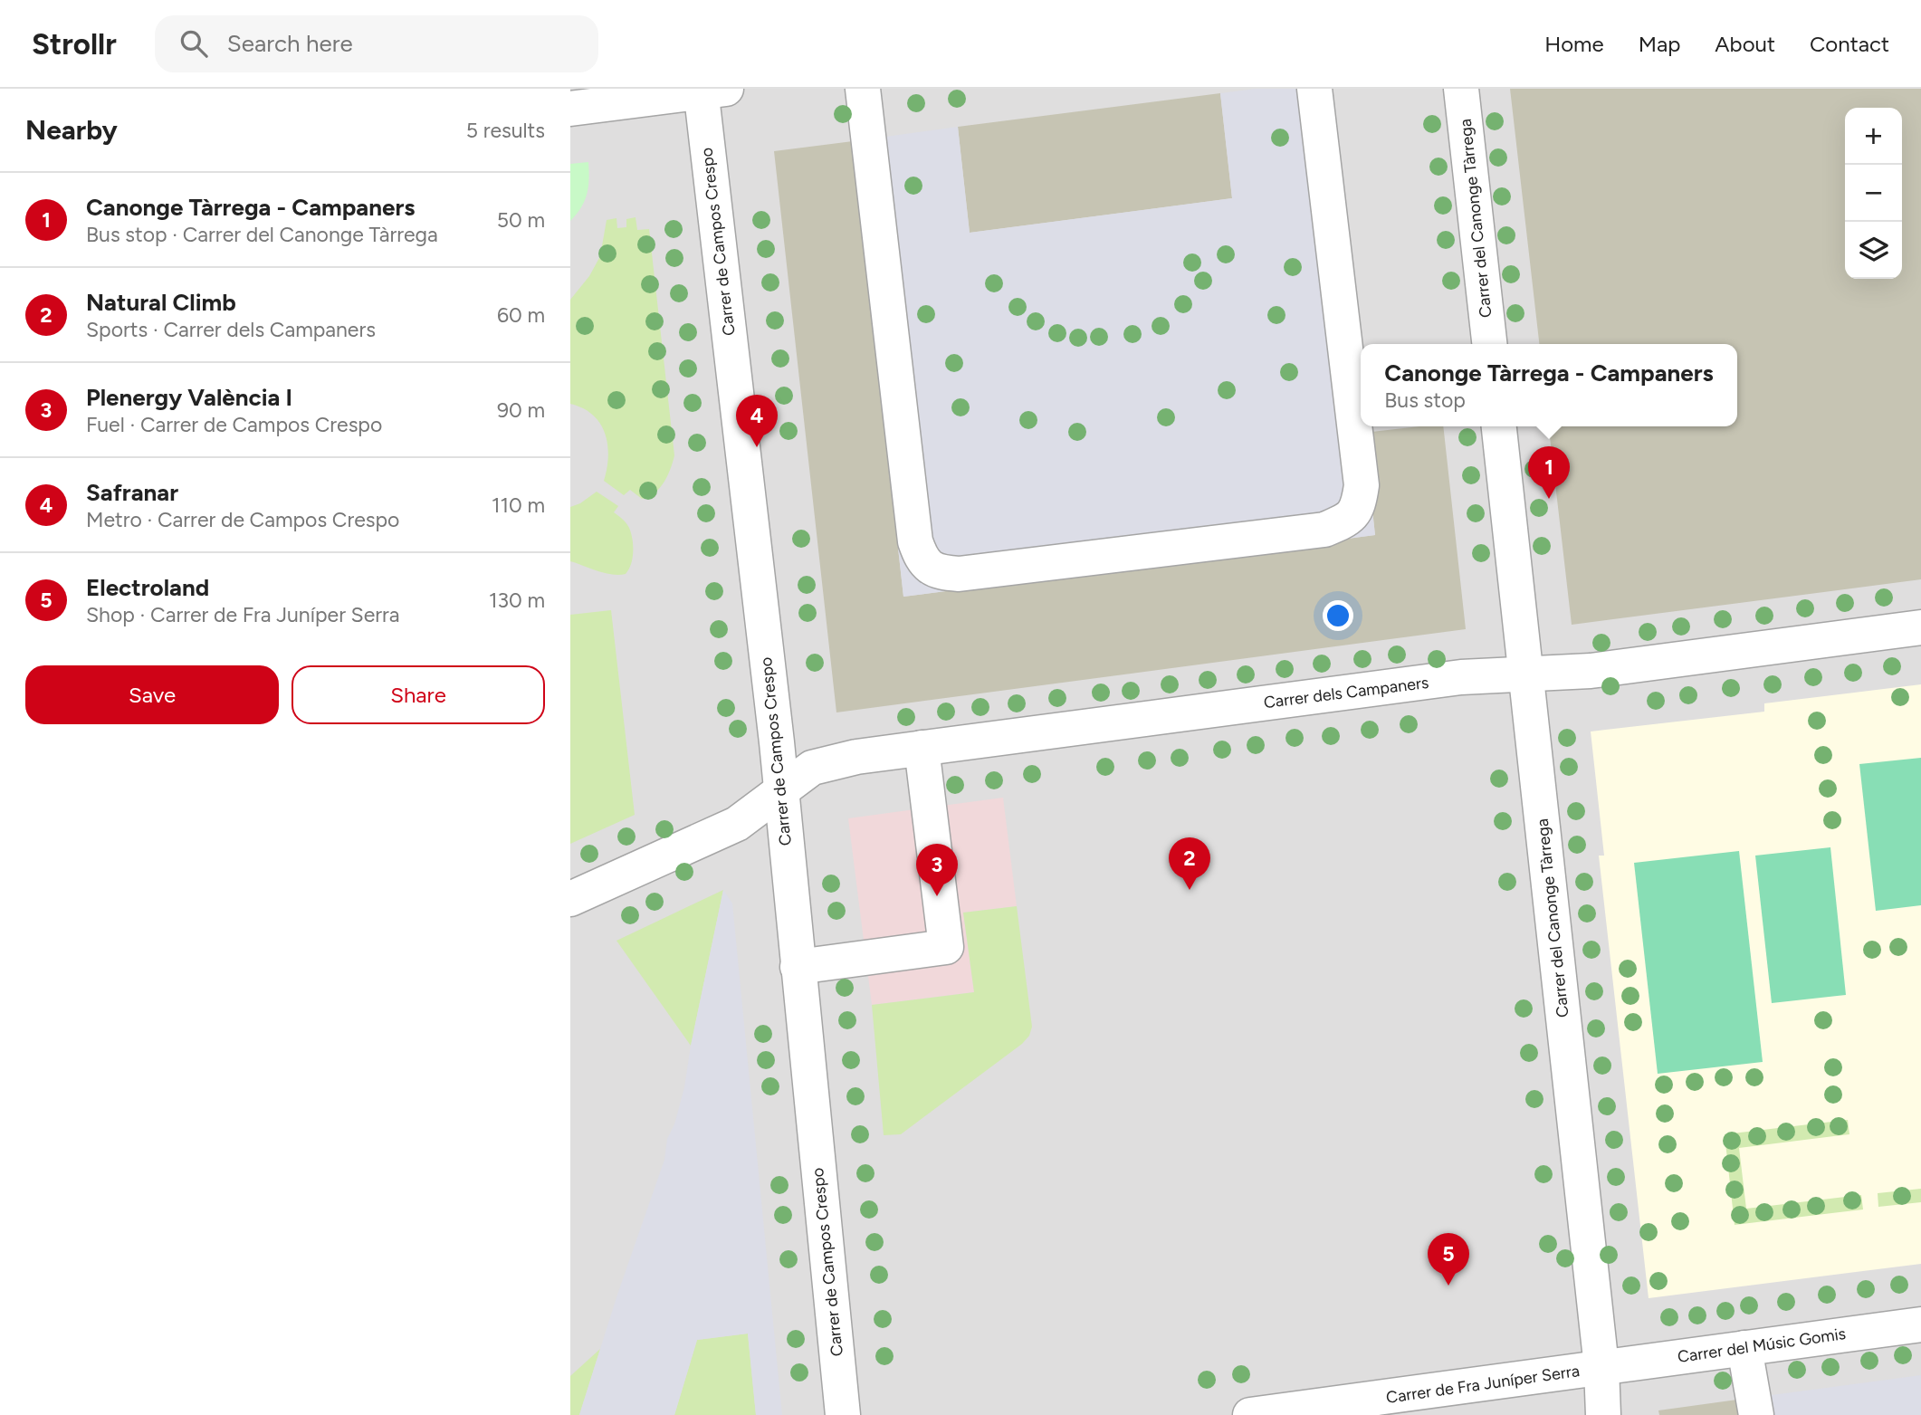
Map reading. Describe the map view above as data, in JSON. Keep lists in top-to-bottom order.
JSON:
{
  "streets": {
    "street": [
      "Carrer del Canonge Tàrrega",
      "Carrer de Campos Crespo",
      "Carrer dels Campaners",
      "Carrer del Músic Gomis",
      "Carrer de Fra Juníper Serra"
    ]
  },
  "crossings": [
    ["Carrer del Canonge Tàrrega", "Carrer dels Campaners"],
    ["Carrer del Canonge Tàrrega", "Carrer del Músic Gomis"],
    ["Carrer del Canonge Tàrrega", "Carrer de Fra Juníper Serra"],
    ["Carrer de Campos Crespo", "Carrer dels Campaners"],
    ["Carrer del Músic Gomis", "Carrer de Fra Juníper Serra"]
  ],
  "page": {
    "header": "Strollr",
    "search": "Search here",
    "nav": [
      "Home",
      "Map",
      "About",
      "Contact"
    ],
    "heading": ["Nearby", "5 results"],
    "map_buttons": ["+", "−"],
    "list": [
      {
        "mark": "1",
        "name": "Canonge Tàrrega - Campaners",
        "note": "Bus stop · Carrer del Canonge Tàrrega",
        "value": "50 m"
      },
      {
        "mark": "2",
        "name": "Natural Climb",
        "note": "Sports · Carrer dels Campaners",
        "value": "60 m"
      },
      {
        "mark": "3",
        "name": "Plenergy València I",
        "note": "Fuel · Carrer de Campos Crespo",
        "value": "90 m"
      },
      {
        "mark": "4",
        "name": "Safranar",
        "note": "Metro · Carrer de Campos Crespo",
        "value": "110 m"
      },
      {
        "mark": "5",
        "name": "Electroland",
        "note": "Shop · Carrer de Fra Juníper Serra",
        "value": "130 m"
      }
    ],
    "popup": ["Canonge Tàrrega - Campaners", "Bus stop"],
    "pins": [
      "4",
      "1",
      "2",
      "3",
      "5"
    ],
    "buttons": ["Save", "Share"]
  }
}
